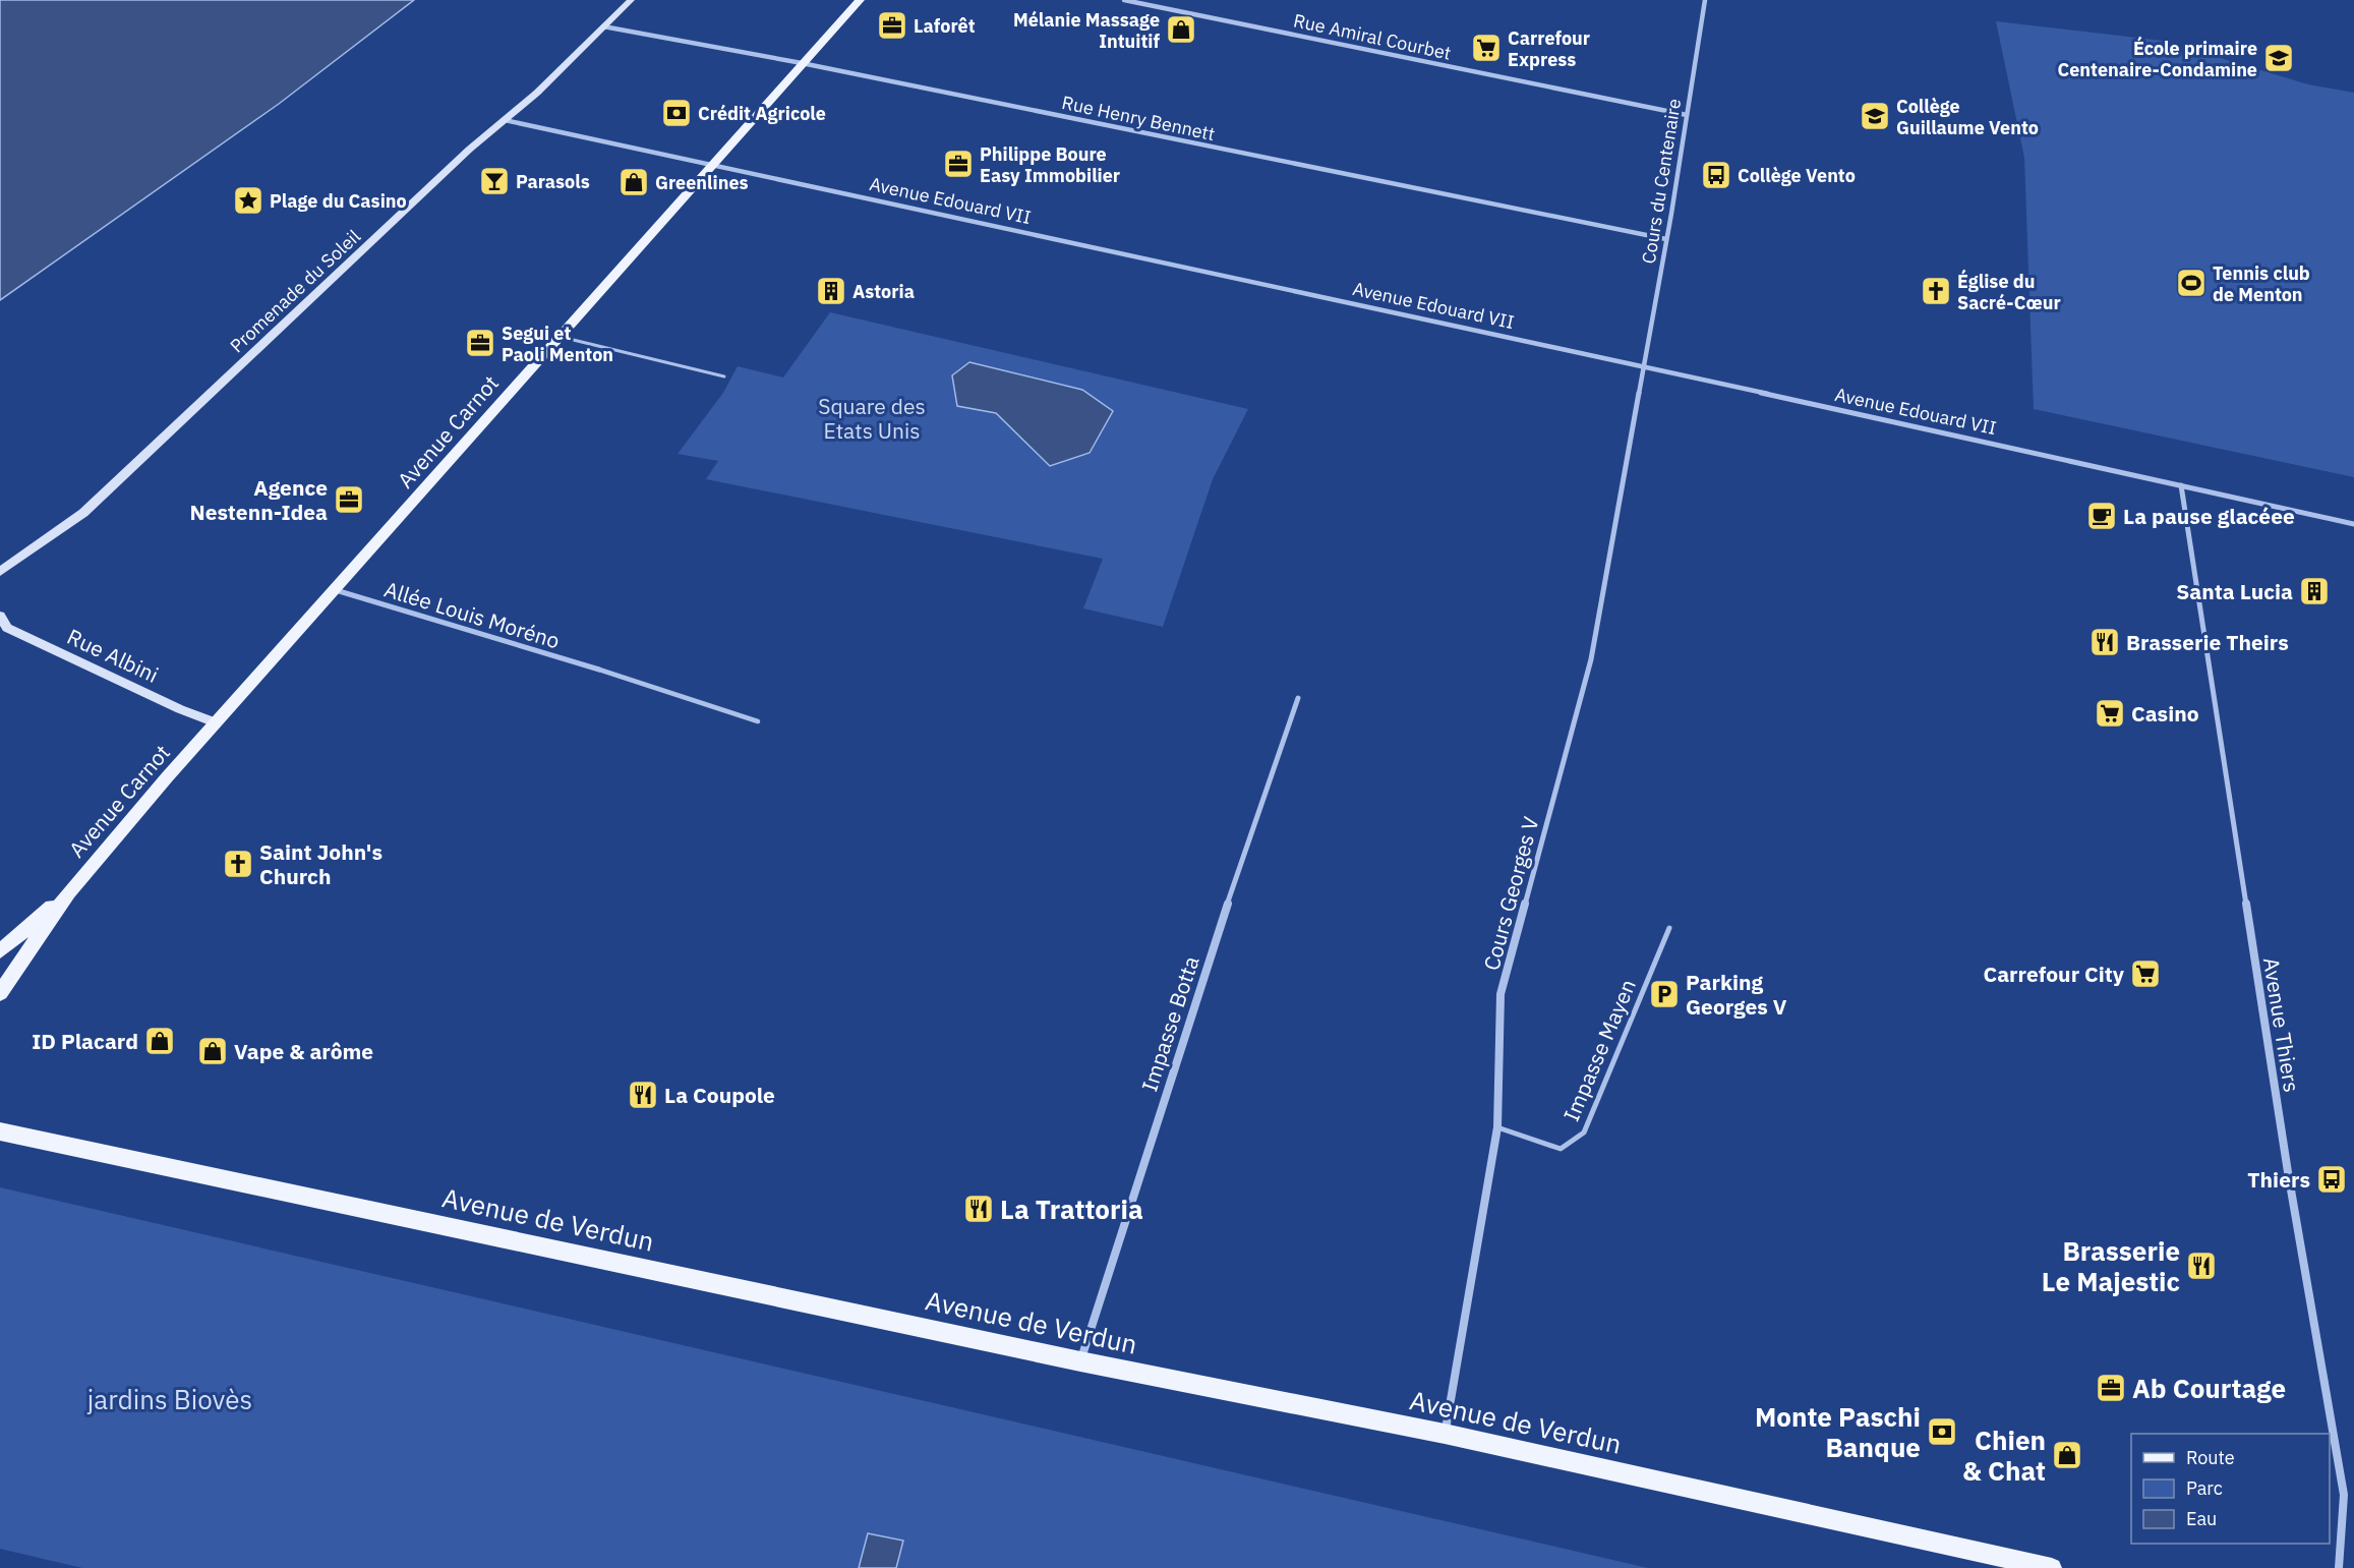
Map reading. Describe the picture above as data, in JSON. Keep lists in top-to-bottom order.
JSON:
{
  "streets": {
    "main road": ["Avenue Carnot", "Avenue de Verdun"],
    "street": [
      "Rue Amiral Courbet",
      "Rue Henry Bennett",
      "Cours du Centenaire",
      "Avenue Edouard VII",
      "Promenade du Soleil",
      "Allée Louis Moréno",
      "Rue Albini",
      "Cours Georges V",
      "Impasse Botta",
      "Avenue Thiers"
    ],
    "lane": ["Impasse Mayen"]
  },
  "crossings": [
    ["Rue Amiral Courbet", "Cours du Centenaire"],
    ["Rue Henry Bennett", "Cours du Centenaire"],
    ["Rue Henry Bennett", "Promenade du Soleil"],
    ["Rue Henry Bennett", "Avenue Carnot"],
    ["Cours du Centenaire", "Avenue Edouard VII"],
    ["Cours du Centenaire", "Cours Georges V"],
    ["Avenue Edouard VII", "Promenade du Soleil"],
    ["Avenue Edouard VII", "Avenue Carnot"],
    ["Avenue Edouard VII", "Cours Georges V"],
    ["Avenue Edouard VII", "Avenue Thiers"],
    ["Avenue Carnot", "Allée Louis Moréno"],
    ["Avenue Carnot", "Rue Albini"],
    ["Cours Georges V", "Impasse Mayen"],
    ["Cours Georges V", "Avenue de Verdun"],
    ["Impasse Botta", "Avenue de Verdun"]
  ],
  "parks": ["Square des Etats Unis", "jardins Biovès"],
  "places": {
    "office": [
      "Laforêt",
      "Philippe Boure Easy Immobilier",
      "Segui et Paoli Menton",
      "Agence Nestenn-Idea",
      "Ab Courtage"
    ],
    "shop": [
      "Mélanie Massage Intuitif",
      "Greenlines",
      "ID Placard",
      "Vape & arôme",
      "Chien & Chat"
    ],
    "supermarket": ["Carrefour Express", "Casino", "Carrefour City"],
    "school or university": ["École primaire Centenaire-Condamine", "Collège Guillaume Vento"],
    "bank": ["Crédit Agricole", "Monte Paschi Banque"],
    "bus stop": ["Collège Vento", "Thiers"],
    "bar": ["Parasols"],
    "place": ["Plage du Casino"],
    "sports": ["Tennis club de Menton"],
    "building": ["Astoria", "Santa Lucia"],
    "church": ["Église du Sacré-Cœur", "Saint John's Church"],
    "cafe": ["La pause glacéee"],
    "restaurant": [
      "Brasserie Theirs",
      "La Coupole",
      "La Trattoria",
      "Brasserie Le Majestic"
    ],
    "parking": ["Parking Georges V"]
  },
  "legend": ["Route", "Parc", "Eau"]
}
